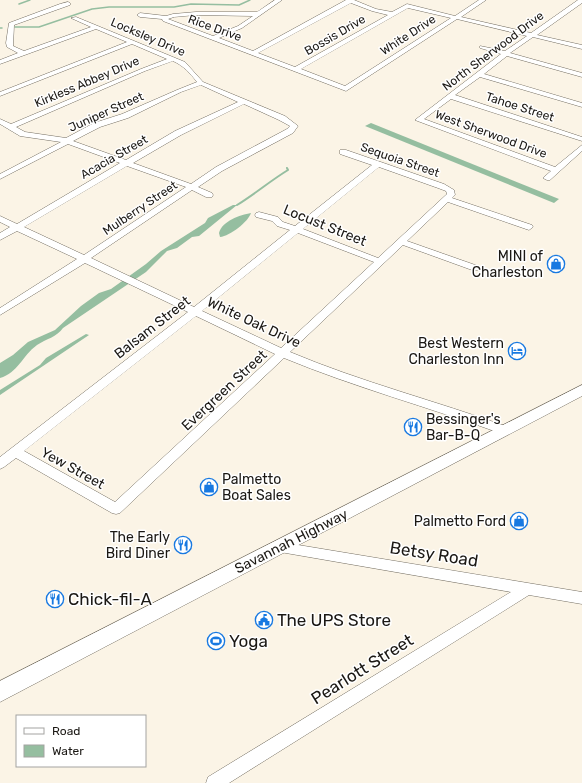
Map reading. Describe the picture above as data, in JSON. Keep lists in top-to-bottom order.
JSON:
{
  "streets": {
    "highway": ["Savannah Highway"],
    "street": [
      "Rice Drive",
      "Bossis Drive",
      "White Drive",
      "Locksley Drive",
      "North Sherwood Drive",
      "Kirkless Abbey Drive",
      "Tahoe Street",
      "Juniper Street",
      "West Sherwood Drive",
      "Acacia Street",
      "Sequoia Street",
      "Mulberry Street",
      "Locust Street",
      "White Oak Drive",
      "Balsam Street",
      "Evergreen Street",
      "Yew Street",
      "Betsy Road",
      "Pearlott Street"
    ]
  },
  "crossings": [
    ["Rice Drive", "Bossis Drive"],
    ["Rice Drive", "White Drive"],
    ["Bossis Drive", "White Drive"],
    ["Locksley Drive", "Kirkless Abbey Drive"],
    ["Locksley Drive", "Juniper Street"],
    ["Locksley Drive", "Acacia Street"],
    ["Locksley Drive", "Mulberry Street"],
    ["North Sherwood Drive", "Tahoe Street"],
    ["North Sherwood Drive", "West Sherwood Drive"],
    ["Acacia Street", "White Oak Drive"],
    ["Sequoia Street", "Balsam Street"],
    ["Sequoia Street", "Evergreen Street"],
    ["Mulberry Street", "White Oak Drive"],
    ["Locust Street", "Balsam Street"],
    ["Locust Street", "Evergreen Street"],
    ["White Oak Drive", "Balsam Street"],
    ["White Oak Drive", "Evergreen Street"],
    ["White Oak Drive", "Savannah Highway"],
    ["Balsam Street", "Yew Street"],
    ["Evergreen Street", "Yew Street"],
    ["Savannah Highway", "Betsy Road"],
    ["Betsy Road", "Pearlott Street"]
  ],
  "places": {
    "shop": ["MINI of Charleston", "Palmetto Boat Sales", "Palmetto Ford"],
    "hotel": ["Best Western Charleston Inn"],
    "restaurant": ["Bessinger's Bar-B-Q", "The Early Bird Diner", "Chick-fil-A"],
    "public building": ["The UPS Store"],
    "sports": ["Yoga"]
  },
  "legend": ["Road", "Water"]
}
